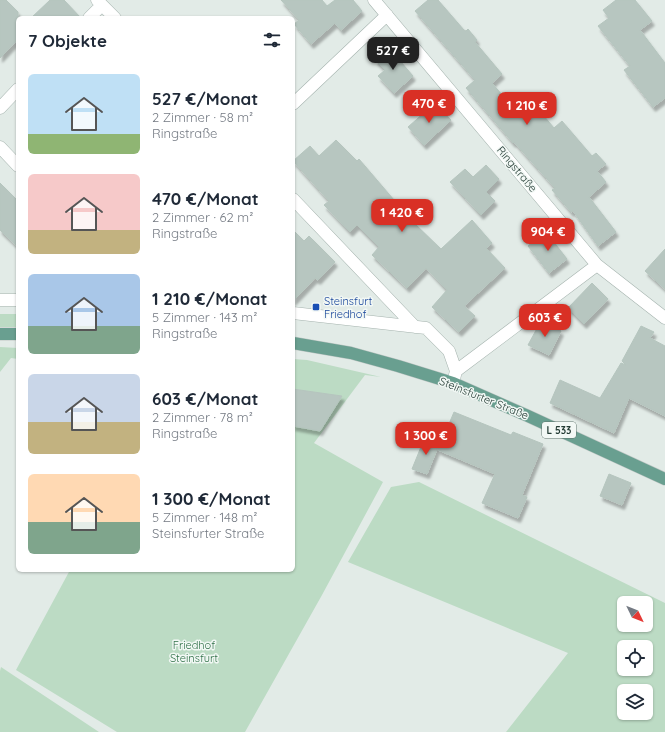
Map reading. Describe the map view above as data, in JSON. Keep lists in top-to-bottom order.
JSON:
{
  "streets": {
    "main road": ["Steinsfurter Straße", "L 533"],
    "street": ["Ringstraße"]
  },
  "parks": ["Friedhof Steinsfurt"],
  "places": {
    "transit": ["Steinsfurt Friedhof"]
  },
  "north": "bottom right",
  "page": {
    "heading": "7 Objekte",
    "price": [
      "527 €",
      "470 €",
      "1 210 €",
      "1 420 €",
      "904 €",
      "603 €",
      "1 300 €"
    ],
    "list": [
      {
        "name": "527 €/Monat",
        "note": "2 Zimmer · 58 m² · Ringstraße"
      },
      {
        "name": "470 €/Monat",
        "note": "2 Zimmer · 62 m² · Ringstraße"
      },
      {
        "name": "1 210 €/Monat",
        "note": "5 Zimmer · 143 m² · Ringstraße"
      },
      {
        "name": "603 €/Monat",
        "note": "2 Zimmer · 78 m² · Ringstraße"
      },
      {
        "name": "1 300 €/Monat",
        "note": "5 Zimmer · 148 m² · Steinsfurter Straße"
      }
    ]
  }
}
